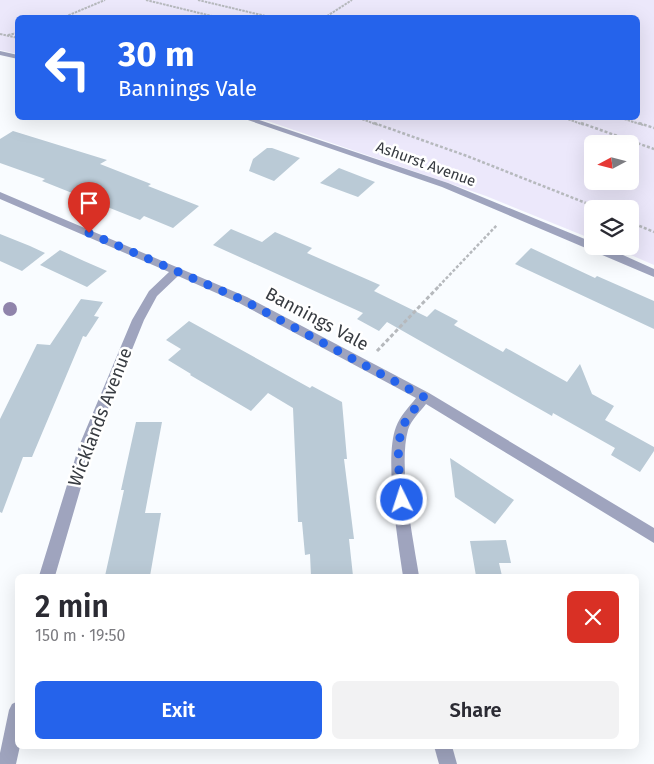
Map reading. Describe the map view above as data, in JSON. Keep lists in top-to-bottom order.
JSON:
{
  "streets": {
    "street": ["Ashurst Avenue", "Bannings Vale", "Wicklands Avenue"]
  },
  "crossings": [
    ["Bannings Vale", "Wicklands Avenue"]
  ],
  "north": "left",
  "page": {
    "turn": ["30 m", "Bannings Vale"],
    "heading": ["2 min", "150 m · 19:50"],
    "buttons": ["Exit", "Share"]
  }
}
